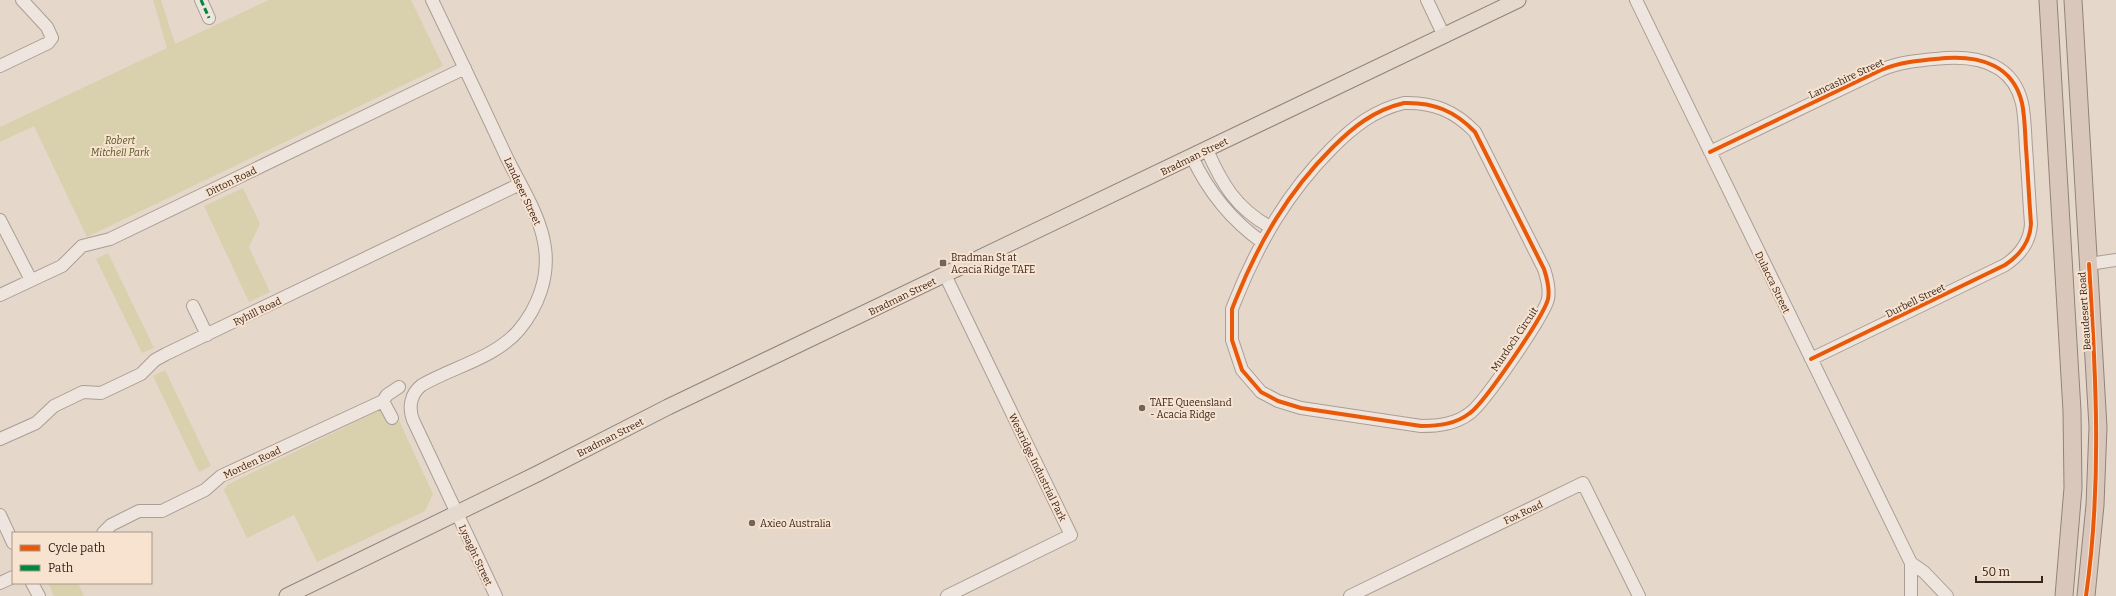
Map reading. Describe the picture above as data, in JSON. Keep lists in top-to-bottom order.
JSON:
{
  "streets": {
    "highway": ["Beaudesert Road"],
    "main road": ["Bradman Street"],
    "street": [
      "Lancashire Street",
      "Ditton Road",
      "Landseer Street",
      "Dulacca Street",
      "Durbell Street",
      "Ryhill Road",
      "Murdoch Circuit",
      "Morden Road",
      "Westridge Industrial Park",
      "Fox Road",
      "Lysaght Street"
    ]
  },
  "crossings": [
    ["Lancashire Street", "Dulacca Street"],
    ["Lancashire Street", "Durbell Street"],
    ["Bradman Street", "Landseer Street"],
    ["Bradman Street", "Westridge Industrial Park"],
    ["Bradman Street", "Lysaght Street"],
    ["Ditton Road", "Landseer Street"],
    ["Landseer Street", "Ryhill Road"],
    ["Landseer Street", "Lysaght Street"],
    ["Dulacca Street", "Durbell Street"]
  ],
  "parks": ["Robert Mitchell Park"],
  "places": {
    "transit": ["Bradman St at Acacia Ridge TAFE"],
    "other": ["TAFE Queensland - Acacia Ridge", "Axieo Australia"]
  },
  "legend": ["Cycle path", "Path"],
  "scale_bar": "50 m"
}
